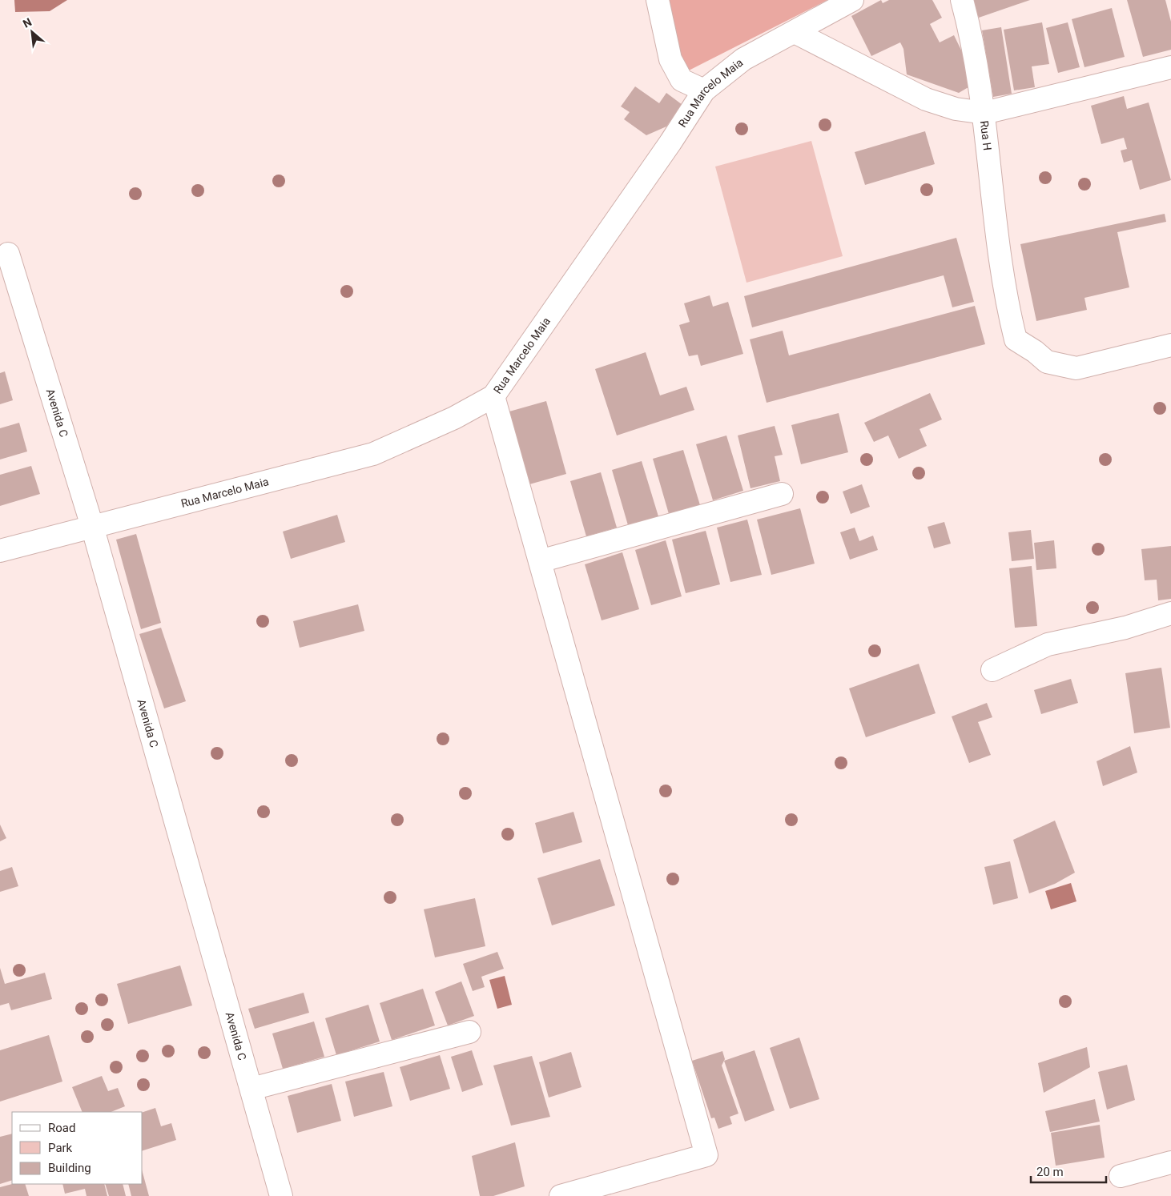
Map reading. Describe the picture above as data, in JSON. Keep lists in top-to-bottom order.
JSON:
{
  "streets": {
    "street": ["Rua Marcelo Maia", "Rua H", "Avenida C"]
  },
  "crossings": [
    ["Rua Marcelo Maia", "Rua H"],
    ["Rua Marcelo Maia", "Avenida C"]
  ],
  "legend": ["Road", "Park", "Building"],
  "scale_bar": "20 m",
  "north": "top left"
}
